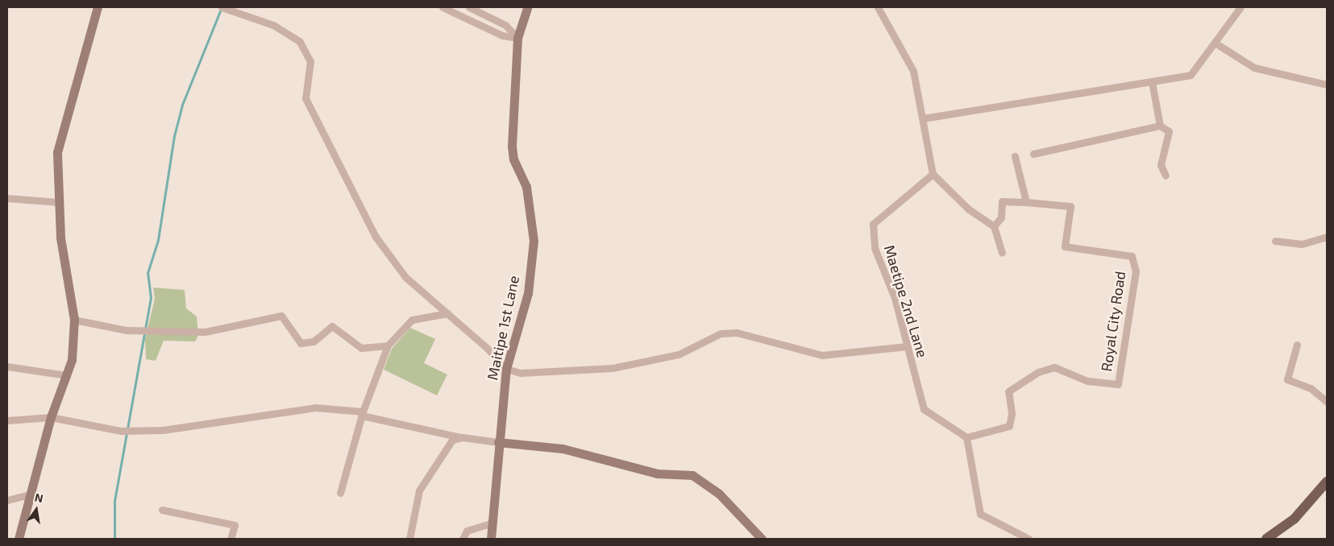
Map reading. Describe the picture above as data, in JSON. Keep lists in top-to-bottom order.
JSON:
{
  "streets": {
    "street": ["Maetipe 2nd Lane", "Royal City Road", "Maitipe 1st Lane"]
  },
  "crossings": [
    ["Maetipe 2nd Lane", "Royal City Road"]
  ],
  "north": "top"
}
